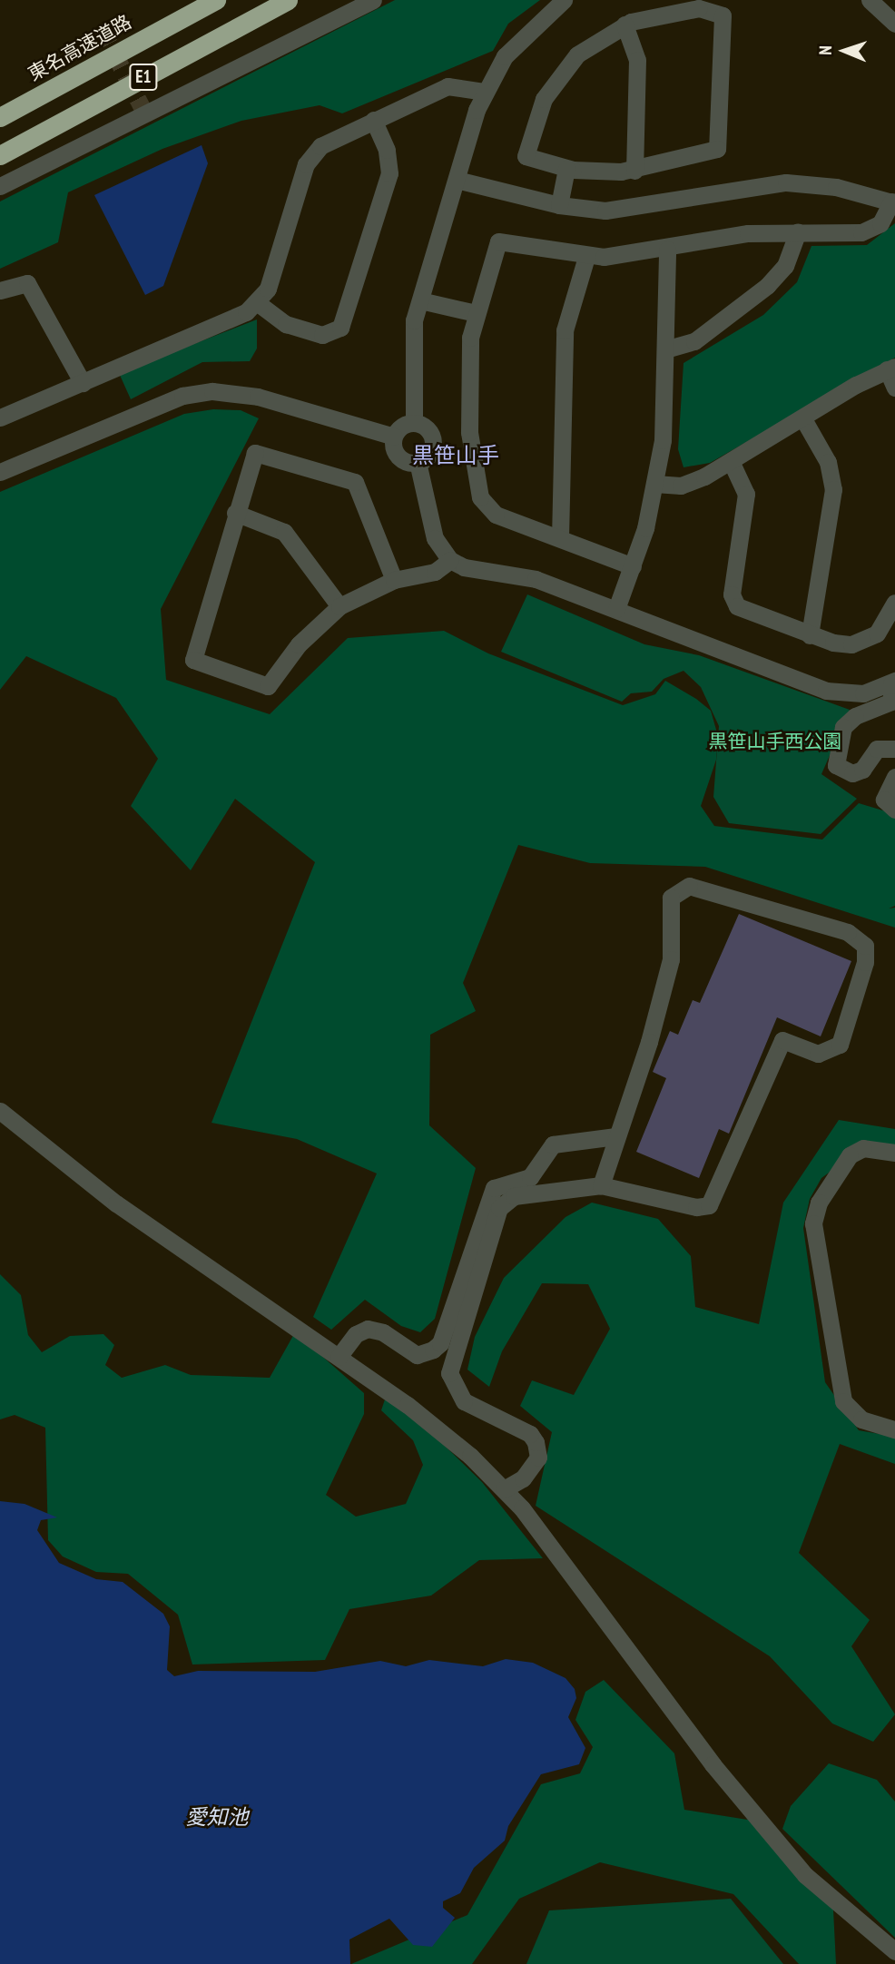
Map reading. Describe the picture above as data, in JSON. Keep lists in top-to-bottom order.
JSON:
{
  "streets": {
    "highway": ["東名高速道路", "E1"]
  },
  "districts": ["黒笹山手"],
  "water": ["愛知池"],
  "parks": ["黒笹山手西公園"],
  "north": "left"
}
